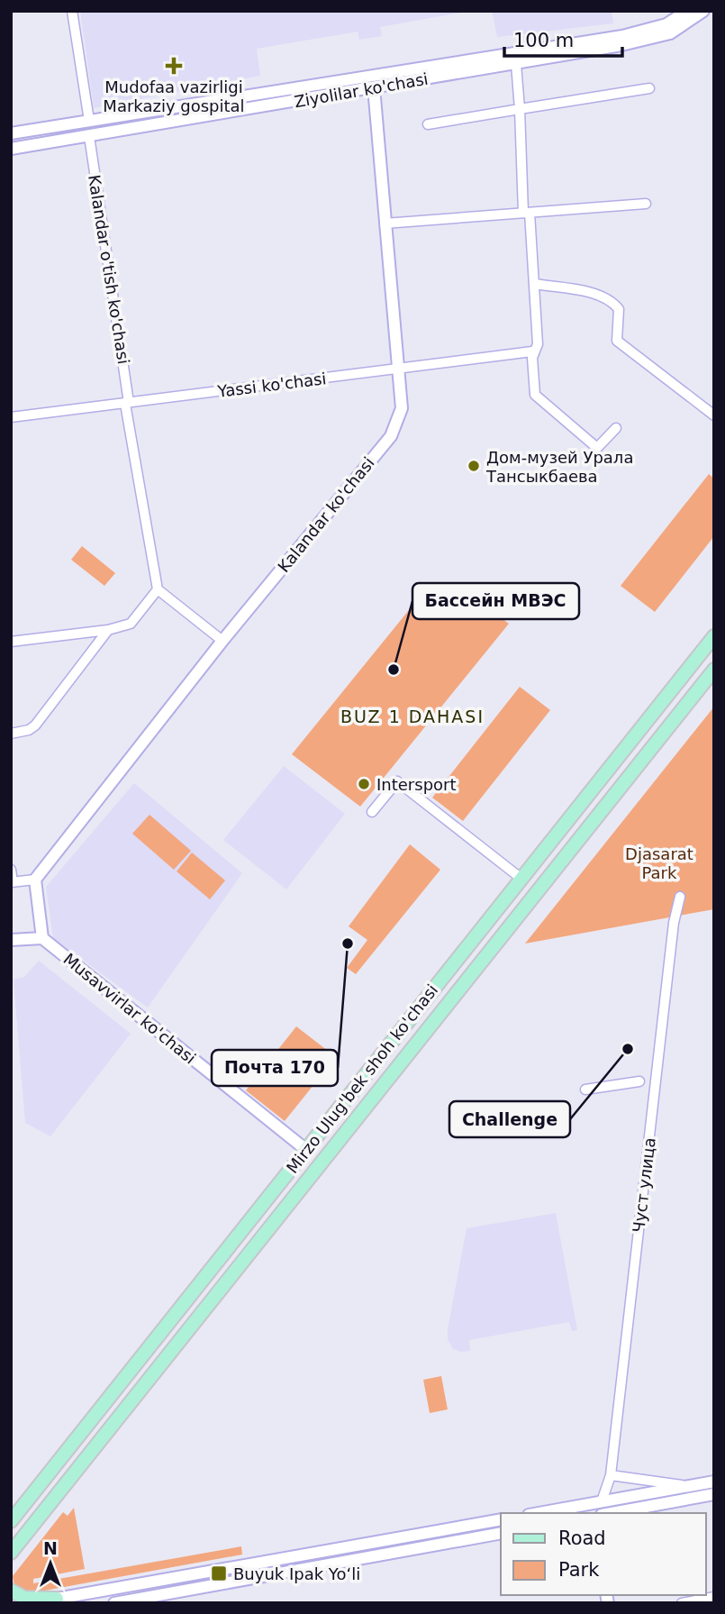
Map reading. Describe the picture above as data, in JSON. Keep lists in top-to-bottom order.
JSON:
{
  "streets": {
    "main road": [
      "Ziyolilar ko'chasi",
      "Kalandar ko'chasi",
      "Musavvirlar ko'chasi",
      "Mirzo Ulug'bek shoh ko'chasi"
    ],
    "street": ["Kalandar o'tish ko'chasi", "Yassi ko'chasi", "Чуст улица"]
  },
  "crossings": [
    ["Ziyolilar ko'chasi", "Kalandar o'tish ko'chasi"],
    ["Ziyolilar ko'chasi", "Kalandar ko'chasi"],
    ["Kalandar o'tish ko'chasi", "Yassi ko'chasi"],
    ["Yassi ko'chasi", "Kalandar ko'chasi"],
    ["Musavvirlar ko'chasi", "Mirzo Ulug'bek shoh ko'chasi"]
  ],
  "districts": ["BUZ 1 DAHASI"],
  "parks": ["Djasarat Park"],
  "places": {
    "health": ["Mudofaa vazirligi Markaziy gospital"],
    "other": [
      "Дом-музей Урала Тансыкбаева",
      "Бассейн МВЭС",
      "Intersport",
      "Почта 170",
      "Challenge"
    ],
    "transit": ["Buyuk Ipak Yoʻli"]
  },
  "legend": ["Road", "Park"],
  "scale_bar": "100 m",
  "north": "top"
}
